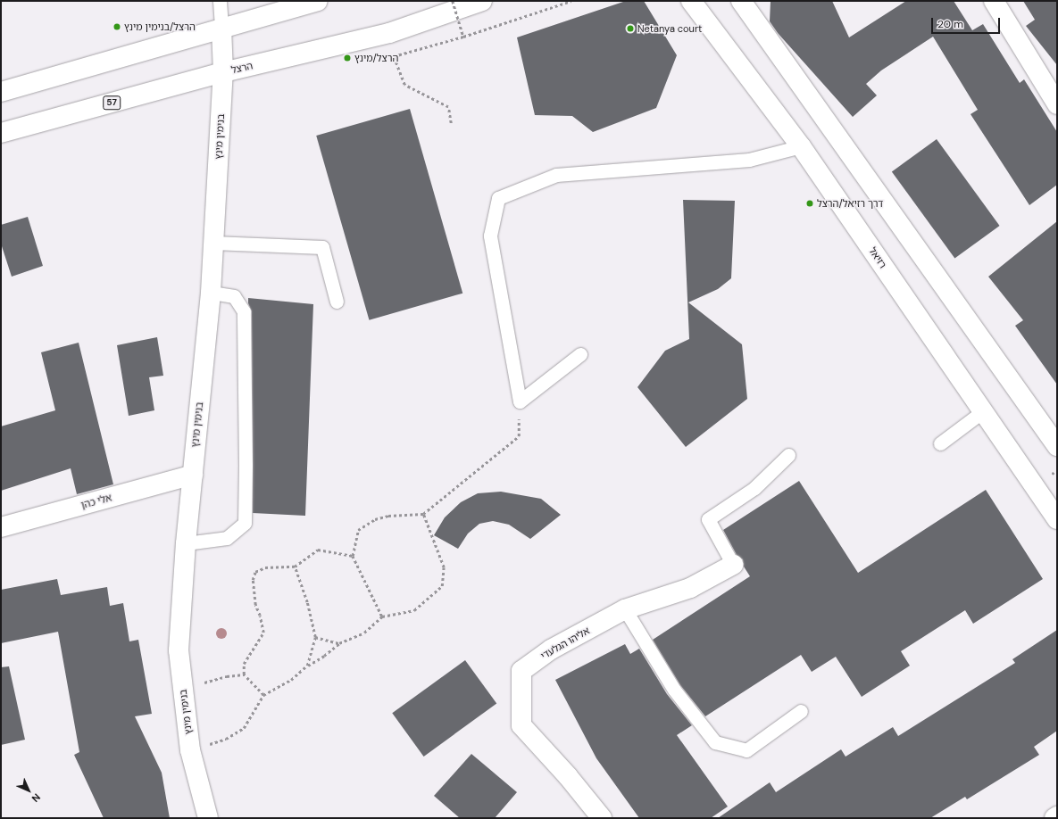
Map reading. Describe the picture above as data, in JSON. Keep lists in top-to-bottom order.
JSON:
{
  "streets": {
    "main road": [
      "הרצל",
      "57",
      "בנימין מינץ",
      "רזיאל",
      "אלי כהן",
      "אליהו הגלעדי"
    ]
  },
  "crossings": [
    ["הרצל", "בנימין מינץ"],
    ["בנימין מינץ", "אלי כהן"]
  ],
  "places": [
    "הרצל/בנימין מינץ",
    "Netanya court",
    "הרצל/מינץ",
    "דרך רזיאל/הרצל"
  ],
  "scale_bar": "20 m",
  "north": "bottom right"
}
